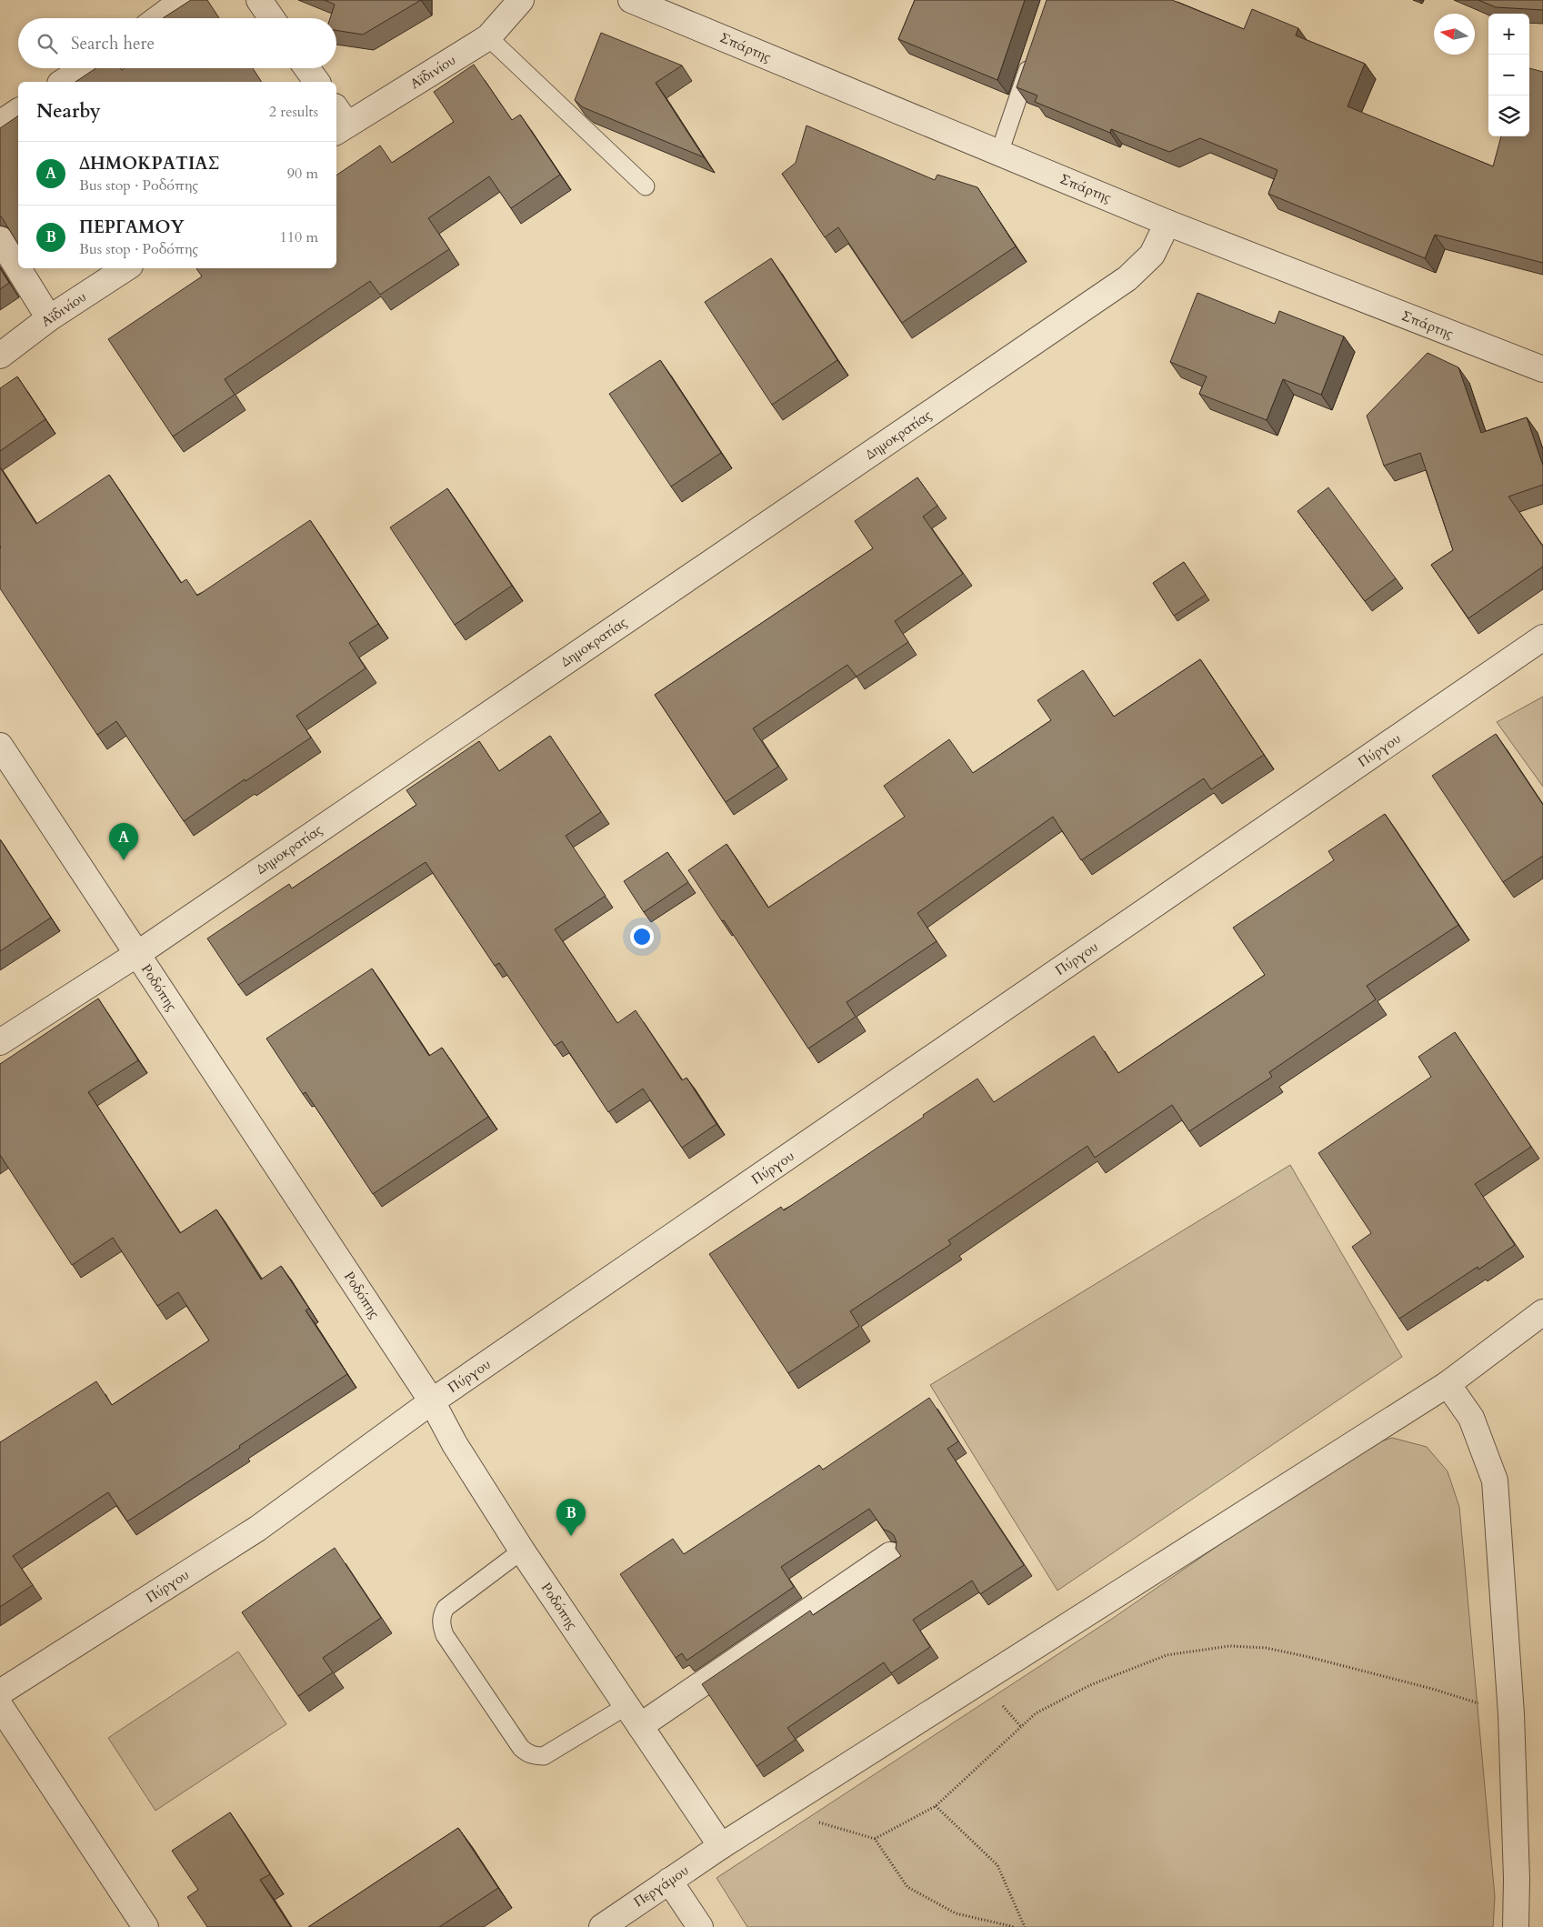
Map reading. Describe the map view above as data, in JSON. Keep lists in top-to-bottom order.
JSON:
{
  "streets": {
    "street": [
      "Σπάρτης",
      "Αϊδινίου",
      "Δημοκρατίας",
      "Πύργου",
      "Ροδόπης",
      "Περγάμου"
    ]
  },
  "crossings": [
    ["Σπάρτης", "Δημοκρατίας"],
    ["Δημοκρατίας", "Ροδόπης"],
    ["Πύργου", "Ροδόπης"],
    ["Ροδόπης", "Περγάμου"]
  ],
  "north": "left",
  "page": {
    "map_buttons": ["+", "−"],
    "search": "Search here",
    "heading": ["Nearby", "2 results"],
    "list": [
      {
        "mark": "A",
        "name": "ΔΗΜΟΚΡΑΤΙΑΣ",
        "note": "Bus stop · Ροδόπης",
        "value": "90 m"
      },
      {
        "mark": "B",
        "name": "ΠΕΡΓΑΜΟΥ",
        "note": "Bus stop · Ροδόπης",
        "value": "110 m"
      }
    ],
    "pins": ["A", "B"]
  }
}
